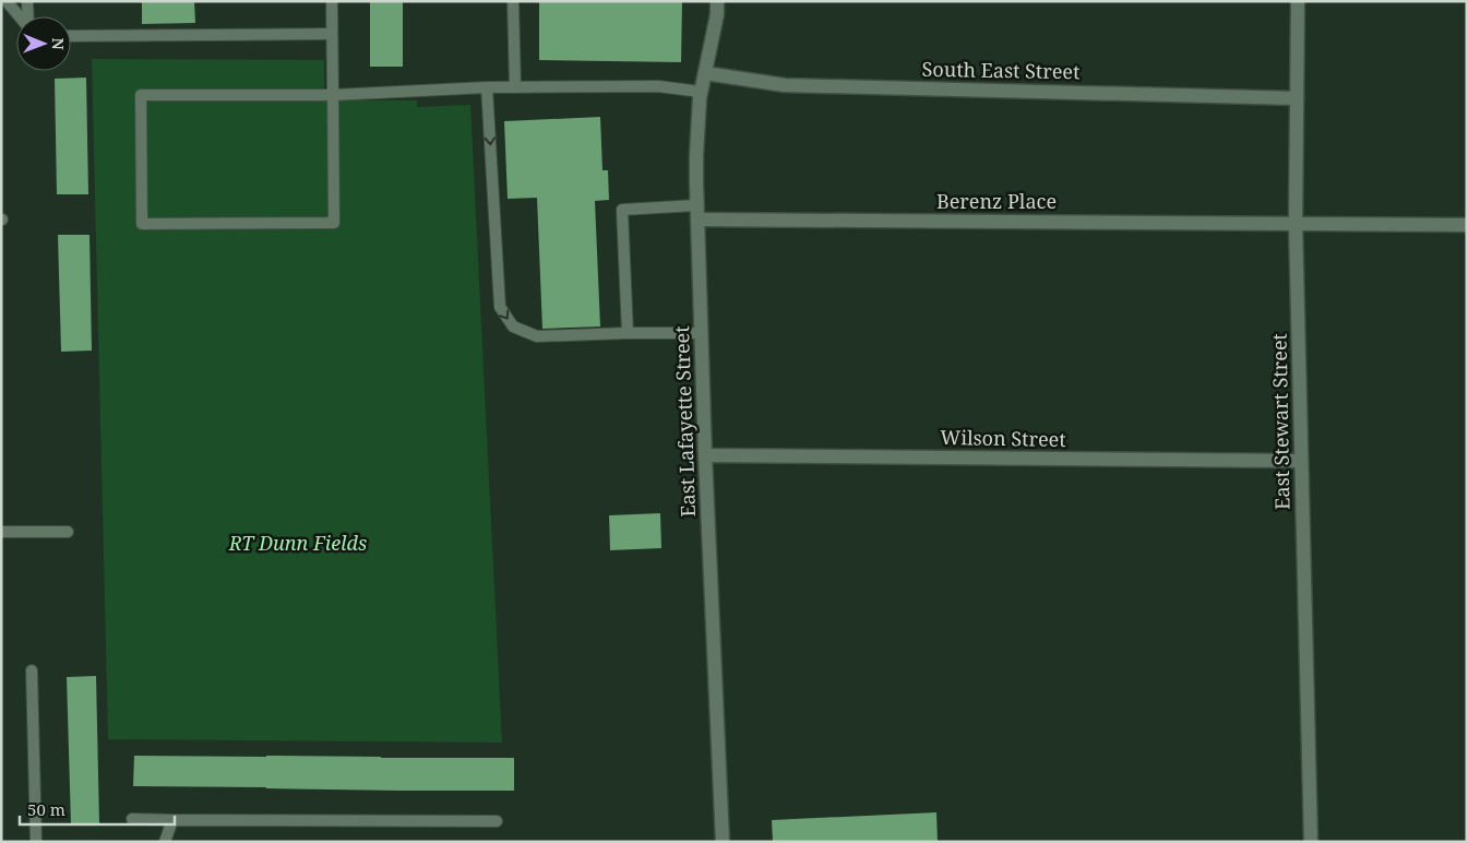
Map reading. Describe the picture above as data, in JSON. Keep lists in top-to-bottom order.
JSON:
{
  "streets": {
    "street": [
      "South East Street",
      "Berenz Place",
      "East Lafayette Street",
      "East Stewart Street",
      "Wilson Street"
    ]
  },
  "crossings": [
    ["South East Street", "East Lafayette Street"],
    ["South East Street", "East Stewart Street"],
    ["Berenz Place", "East Lafayette Street"],
    ["Berenz Place", "East Stewart Street"],
    ["East Lafayette Street", "Wilson Street"],
    ["East Stewart Street", "Wilson Street"]
  ],
  "parks": ["RT Dunn Fields"],
  "scale_bar": "50 m",
  "north": "right"
}
